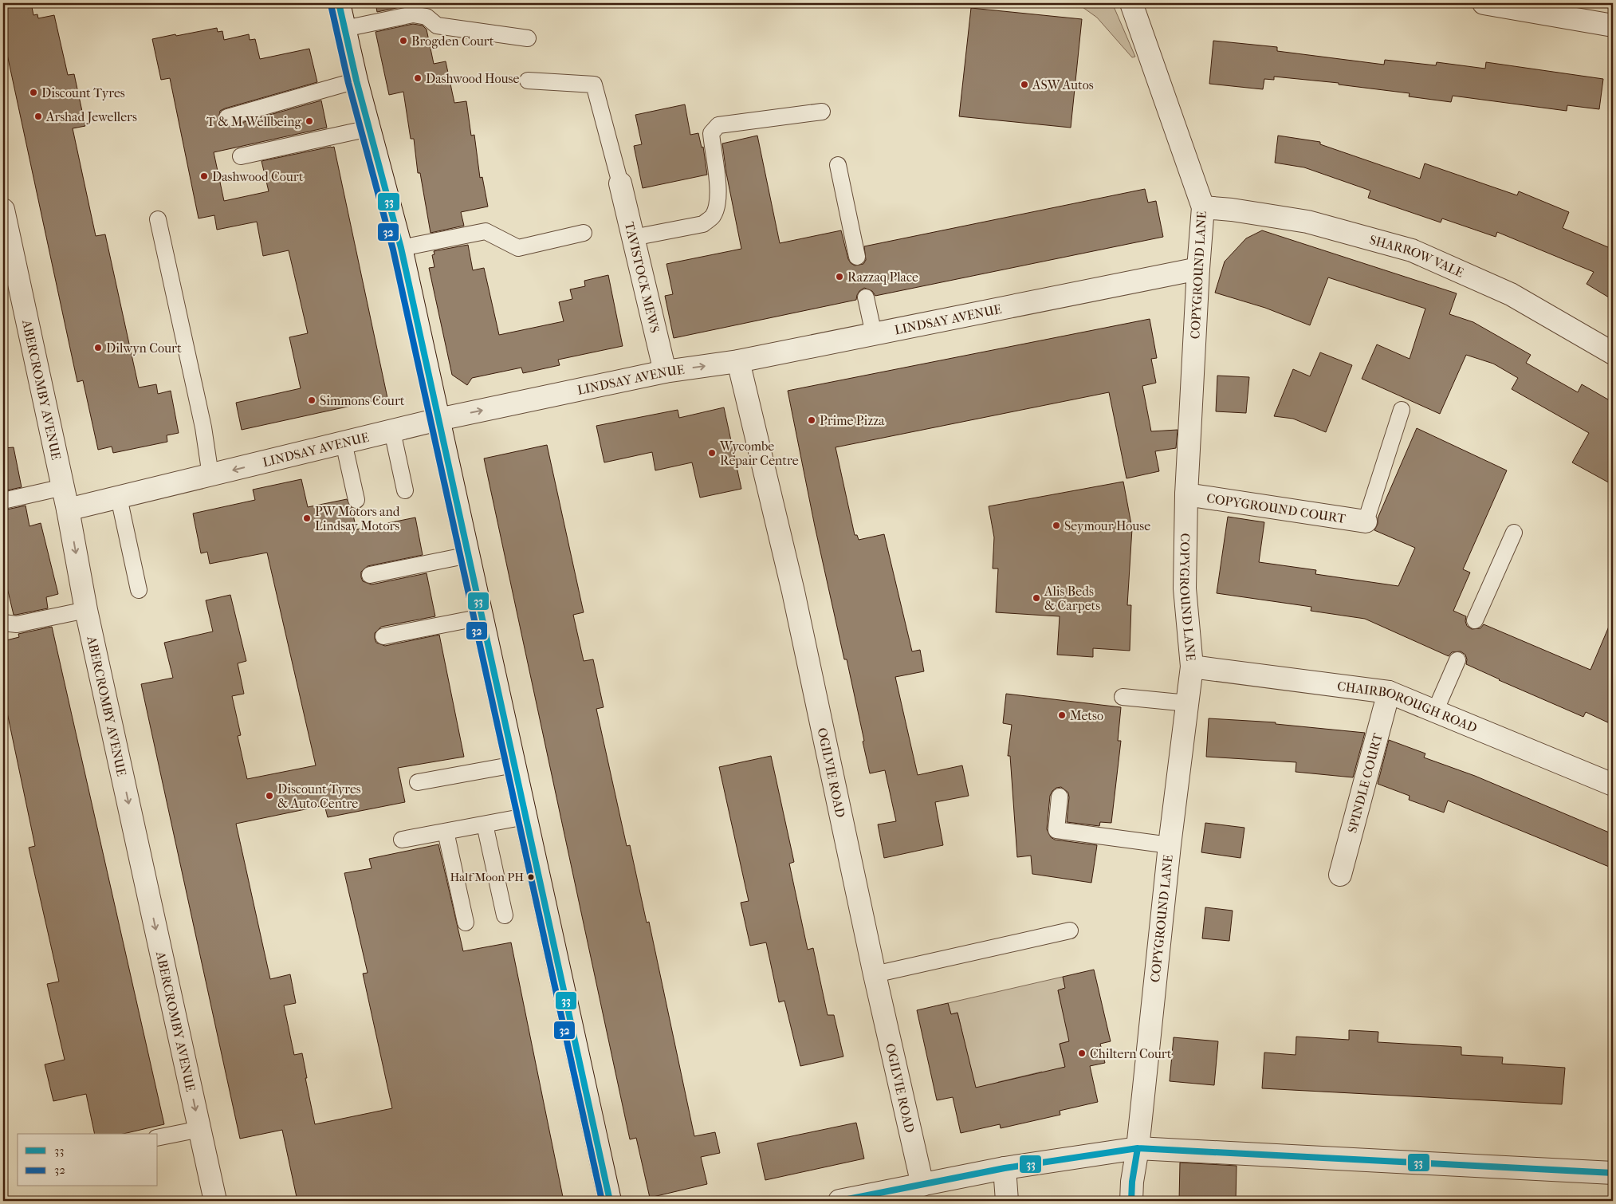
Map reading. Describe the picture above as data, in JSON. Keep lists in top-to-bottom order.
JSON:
{
  "streets": {
    "street": [
      "SHARROW VALE",
      "COPYGROUND LANE",
      "TAVISTOCK MEWS",
      "LINDSAY AVENUE",
      "ABERCROMBY AVENUE",
      "COPYGROUND COURT",
      "CHAIRBOROUGH ROAD",
      "OGILVIE ROAD",
      "SPINDLE COURT"
    ]
  },
  "crossings": [
    ["SHARROW VALE", "COPYGROUND LANE"],
    ["COPYGROUND LANE", "LINDSAY AVENUE"],
    ["COPYGROUND LANE", "COPYGROUND COURT"],
    ["COPYGROUND LANE", "CHAIRBOROUGH ROAD"],
    ["TAVISTOCK MEWS", "LINDSAY AVENUE"],
    ["LINDSAY AVENUE", "ABERCROMBY AVENUE"],
    ["LINDSAY AVENUE", "OGILVIE ROAD"],
    ["CHAIRBOROUGH ROAD", "SPINDLE COURT"]
  ],
  "one_way": ["ABERCROMBY AVENUE"],
  "places": [
    "Brogden Court",
    "Dashwood House",
    "ASW Autos",
    "Discount Tyres",
    "Arshad Jewellers",
    "T & M Wellbeing",
    "Dashwood Court",
    "Razzaq Place",
    "Dilwyn Court",
    "Simmons Court",
    "Prime Pizza",
    "Wycombe Repair Centre",
    "PW Motors and Lindsay Motors",
    "Seymour House",
    "Alis Beds & Carpets",
    "Metso",
    "Discount Tyres & Auto Centre",
    "Half Moon PH",
    "Chiltern Court"
  ],
  "lines": ["transit line 33", "transit line 32"],
  "legend": ["33", "32"]
}
